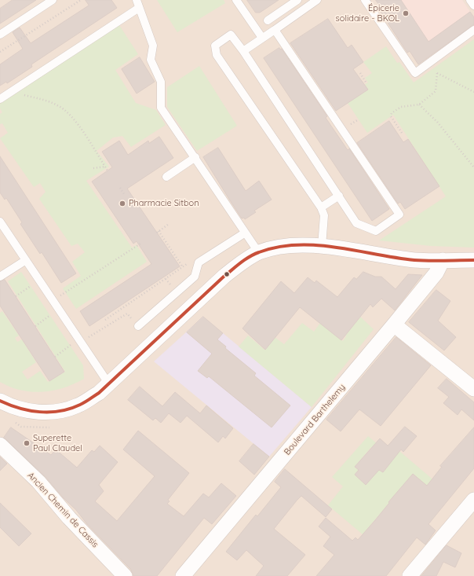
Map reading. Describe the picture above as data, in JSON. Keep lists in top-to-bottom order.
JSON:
{
  "streets": {
    "street": ["Boulevard Barthelemy", "Ancien Chemin de Cassis"]
  },
  "places": ["Épicerie solidaire - BKOL", "Pharmacie Sitbon", "Superette Paul Claudel"]
}
